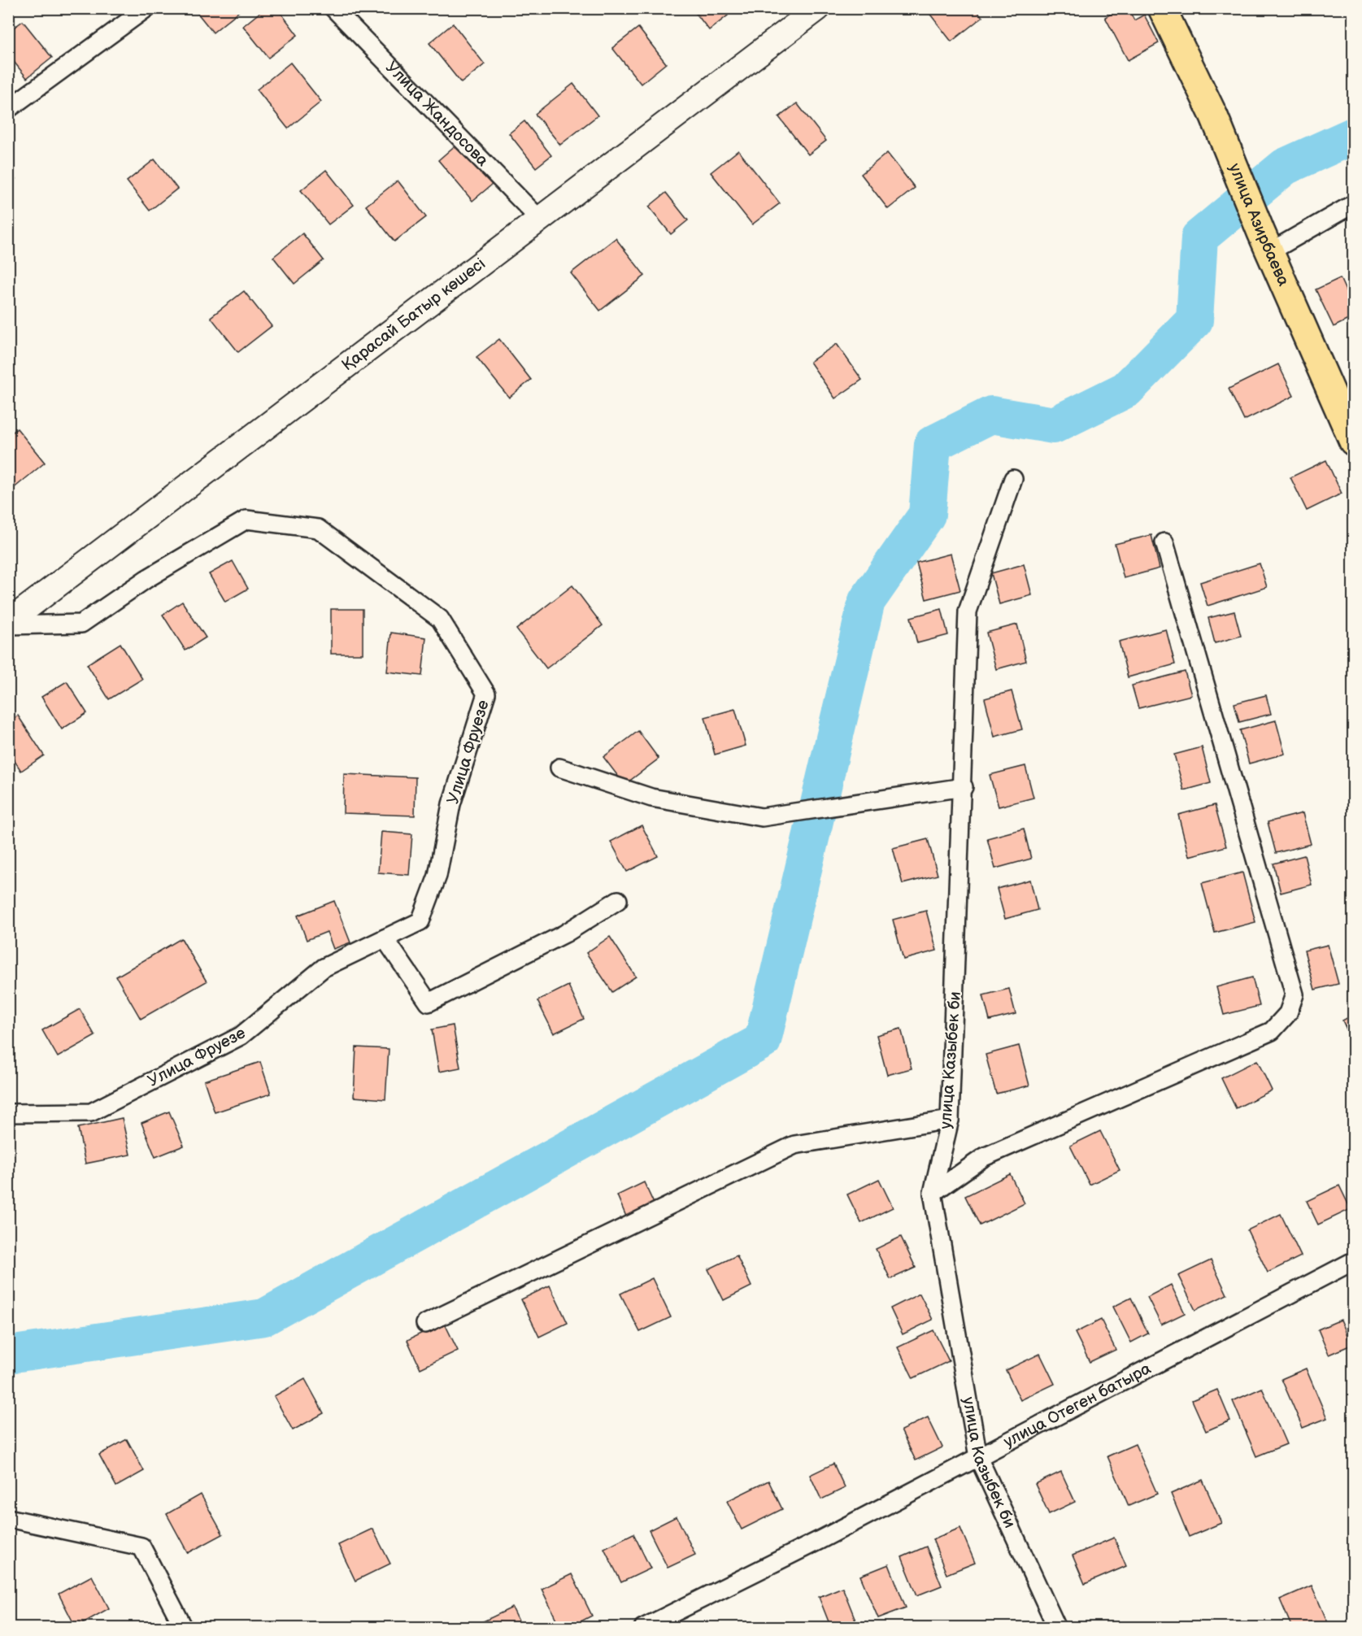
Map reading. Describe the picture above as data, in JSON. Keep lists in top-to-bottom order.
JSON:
{
  "streets": {
    "main road": ["улица Азирбаева", "Қарасай Батыр көшесі"],
    "street": [
      "Улица Жандосова",
      "Улица Фруезе",
      "улица Казыбек би",
      "улица Отеген батыра"
    ]
  },
  "crossings": [
    ["Улица Жандосова", "Қарасай Батыр көшесі"],
    ["Қарасай Батыр көшесі", "Улица Фруезе"],
    ["улица Казыбек би", "улица Отеген батыра"]
  ]
}
